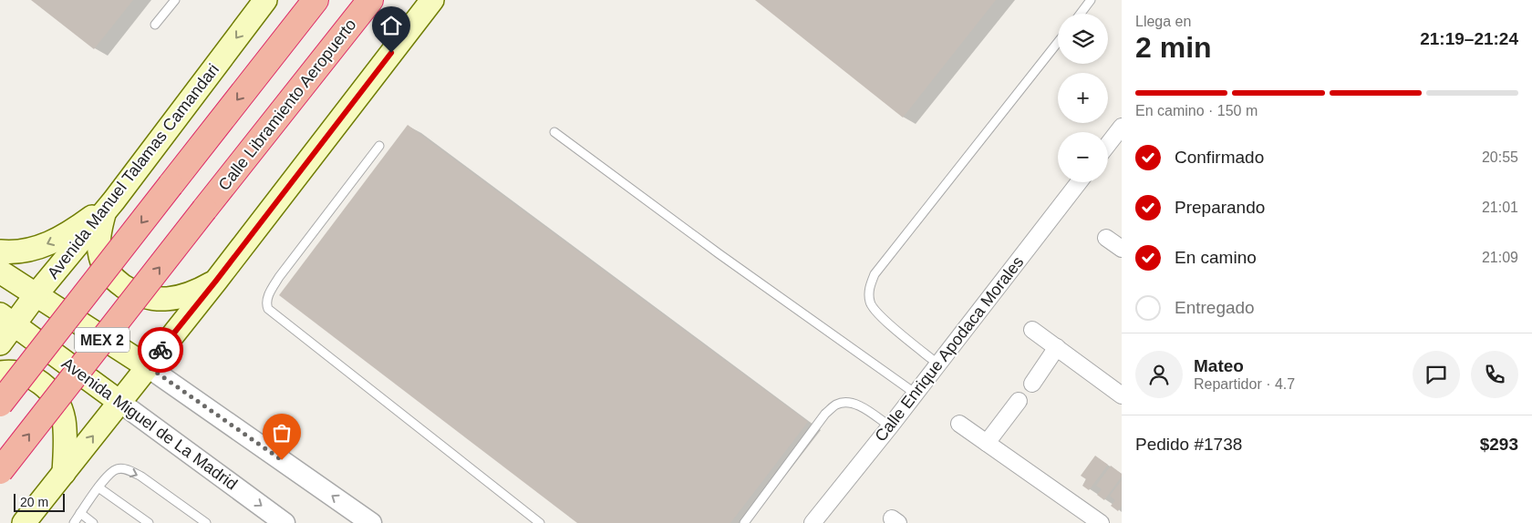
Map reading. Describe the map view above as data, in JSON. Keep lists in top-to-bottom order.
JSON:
{
  "streets": {
    "highway": ["Calle Libramiento Aeropuerto", "MEX 2"],
    "main road": ["Avenida Manuel Talamas Camandari", "Avenida Miguel de La Madrid"],
    "street": ["Calle Enrique Apodaca Morales"]
  },
  "crossings": [
    ["Avenida Manuel Talamas Camandari", "Avenida Miguel de La Madrid"]
  ],
  "one_way": ["Avenida Miguel de La Madrid"],
  "scale_bar": "20 m",
  "page": {
    "heading": ["2 min", "Llega en", "21:19–21:24"],
    "panel": [
      "Mateo",
      "Repartidor · 4.7",
      "Pedido #1738",
      "$293"
    ],
    "map_buttons": ["+", "−"],
    "bar": "En camino · 150 m",
    "list": [
      ["Confirmado", "20:55"],
      ["Preparando", "21:01"],
      ["En camino", "21:09"],
      "Entregado"
    ],
    "scale": "20 m"
  }
}
